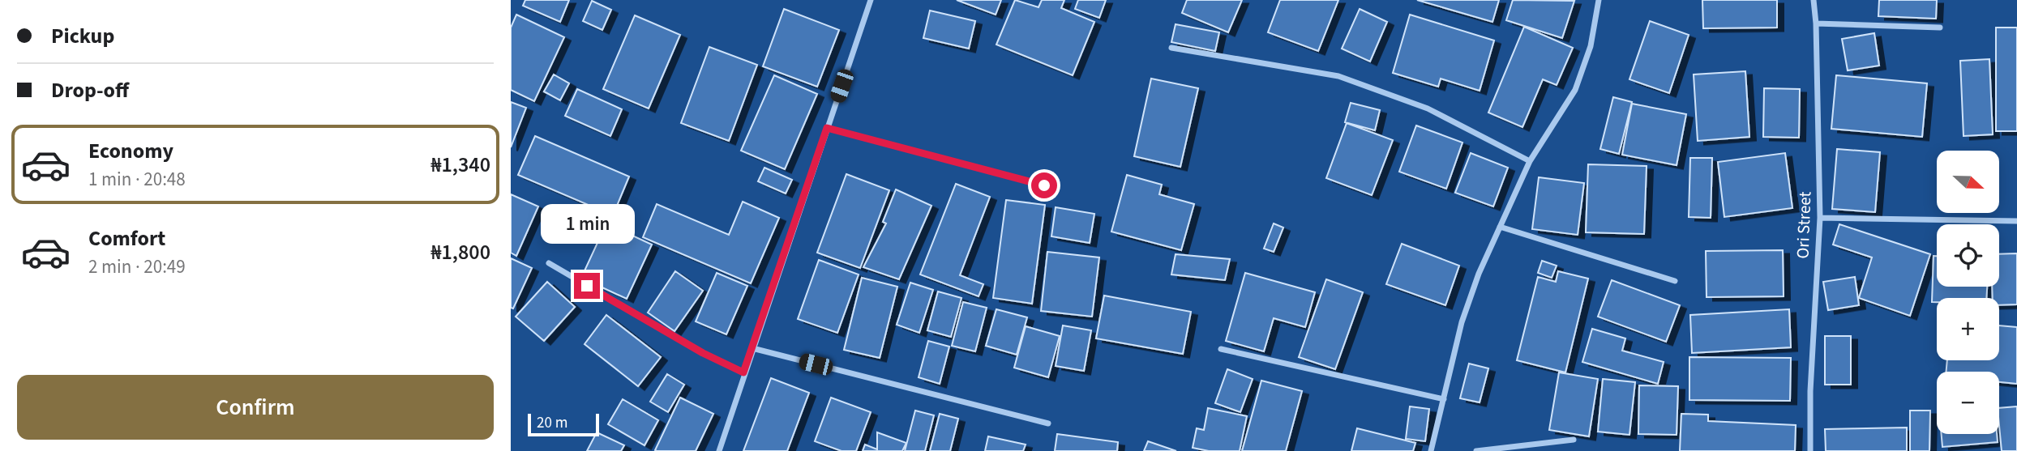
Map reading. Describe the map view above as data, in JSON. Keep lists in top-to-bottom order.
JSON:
{
  "streets": {
    "street": ["Ori Street"]
  },
  "scale_bar": "20 m",
  "north": "right",
  "page": {
    "banner": ["Pickup", "Drop-off"],
    "list": [
      {
        "name": "Economy",
        "note": "1 min · 20:48",
        "value": "₦1,340"
      },
      {
        "name": "Comfort",
        "note": "2 min · 20:49",
        "value": "₦1,800"
      }
    ],
    "map_buttons": ["+", "−"],
    "bubble": "1 min",
    "buttons": "Confirm",
    "scale": "20 m"
  }
}
